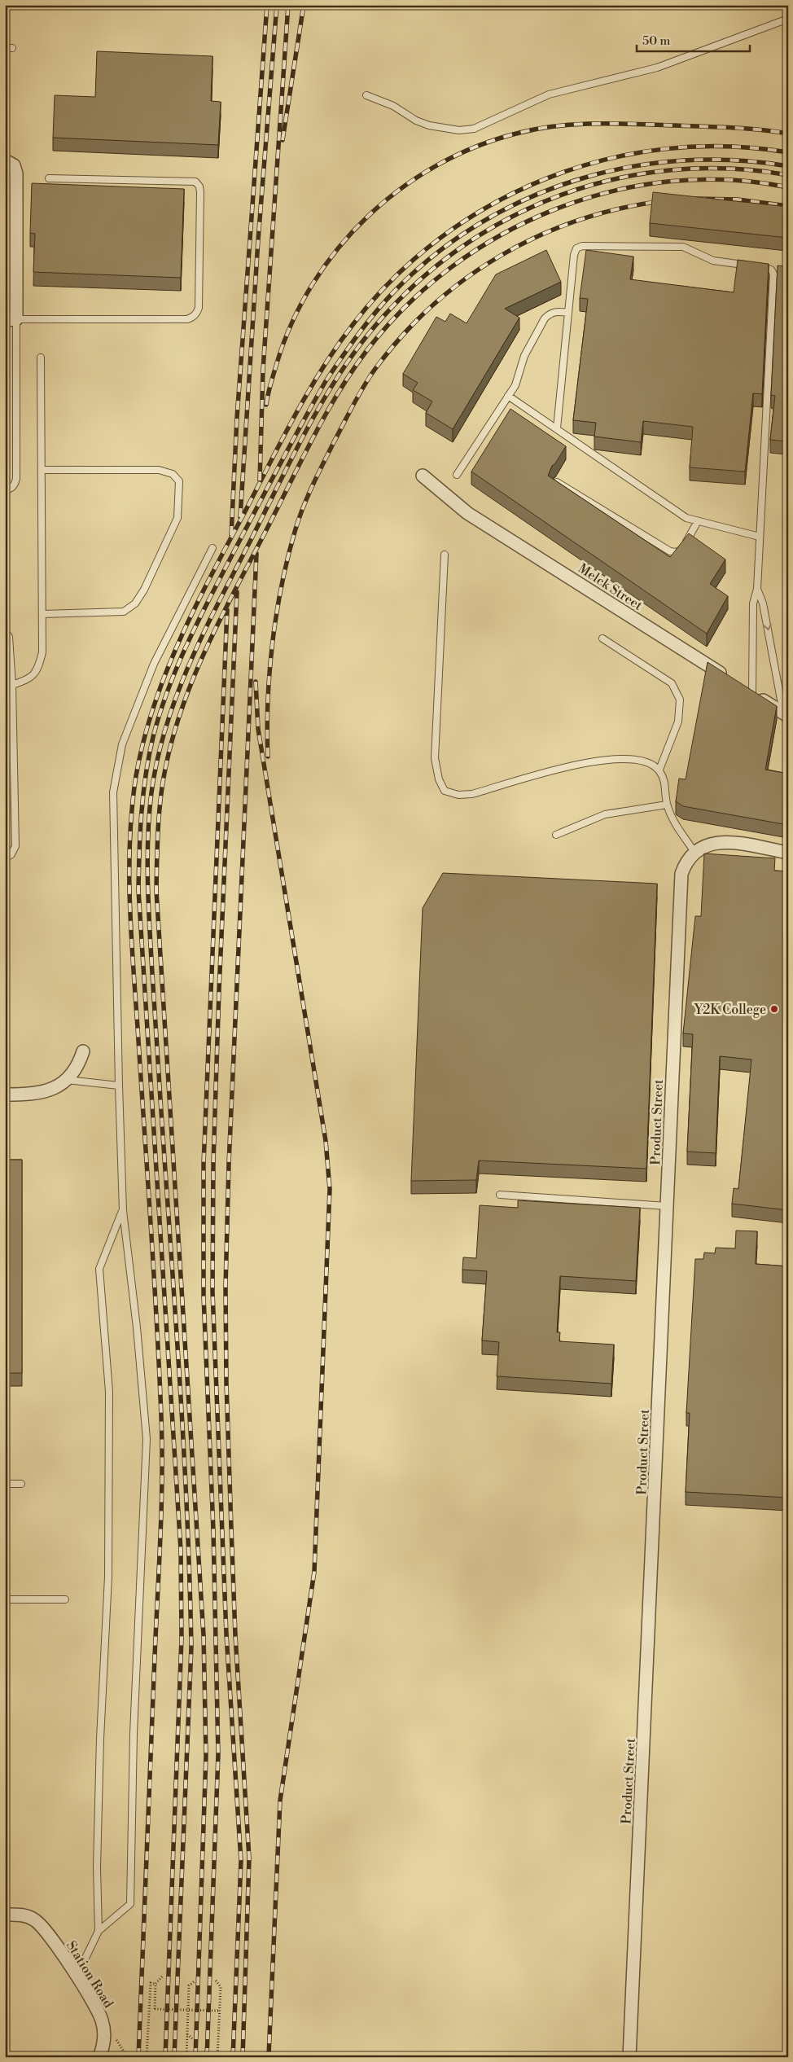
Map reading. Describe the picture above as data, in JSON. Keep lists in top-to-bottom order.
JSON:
{
  "streets": {
    "street": ["Melck Street", "Product Street", "Station Road"]
  },
  "places": ["Y2K College"],
  "scale_bar": "50 m"
}
